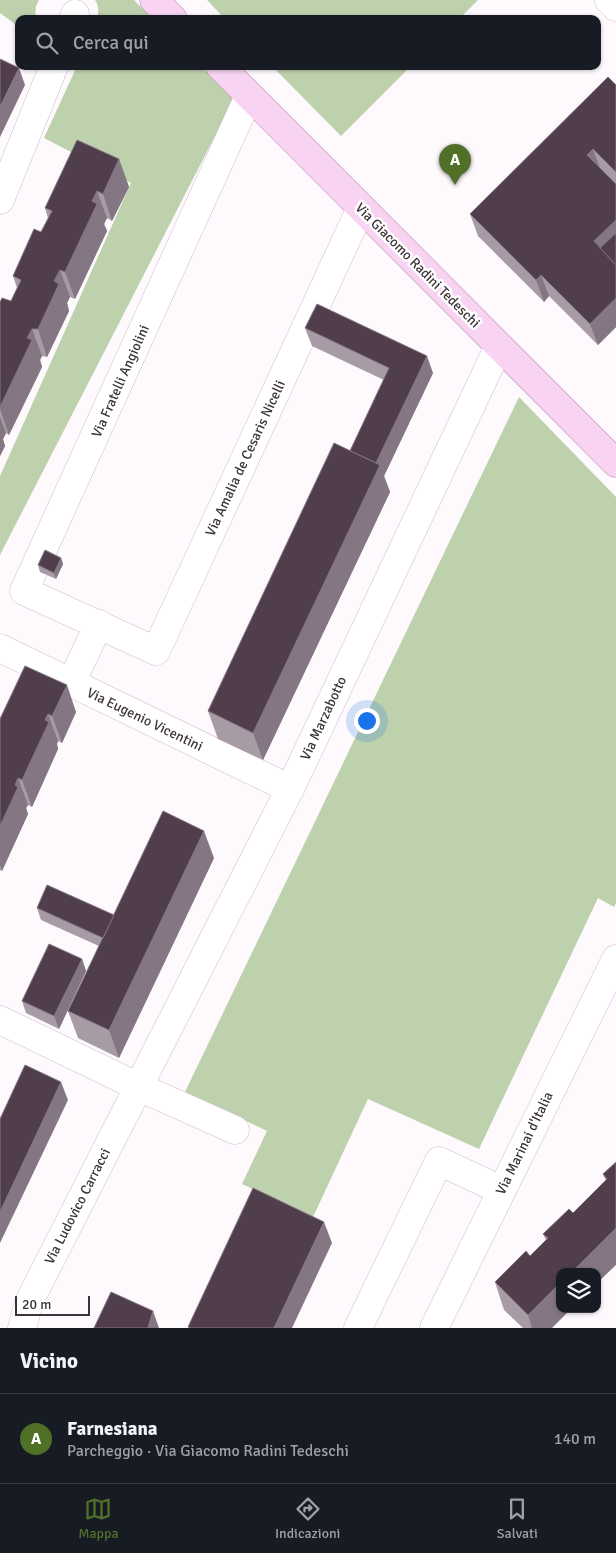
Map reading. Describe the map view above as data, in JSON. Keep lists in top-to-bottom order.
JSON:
{
  "streets": {
    "main road": ["Via Giacomo Radini Tedeschi"],
    "street": [
      "Via Fratelli Angiolini",
      "Via Amalia de Cesaris Nicelli",
      "Via Marzabotto",
      "Via Eugenio Vicentini",
      "Via Marinai d'Italia",
      "Via Ludovico Carracci"
    ]
  },
  "crossings": [
    ["Via Giacomo Radini Tedeschi", "Via Fratelli Angiolini"],
    ["Via Giacomo Radini Tedeschi", "Via Amalia de Cesaris Nicelli"],
    ["Via Giacomo Radini Tedeschi", "Via Marzabotto"],
    ["Via Fratelli Angiolini", "Via Amalia de Cesaris Nicelli"],
    ["Via Marzabotto", "Via Eugenio Vicentini"],
    ["Via Marzabotto", "Via Ludovico Carracci"]
  ],
  "scale_bar": "20 m",
  "page": {
    "search": "Cerca qui",
    "pins": "A",
    "scale": "20 m",
    "heading": "Vicino",
    "list": [
      {
        "mark": "A",
        "name": "Farnesiana",
        "note": "Parcheggio · Via Giacomo Radini Tedeschi",
        "value": "140 m"
      }
    ],
    "nav": ["Mappa", "Indicazioni", "Salvati"]
  }
}
